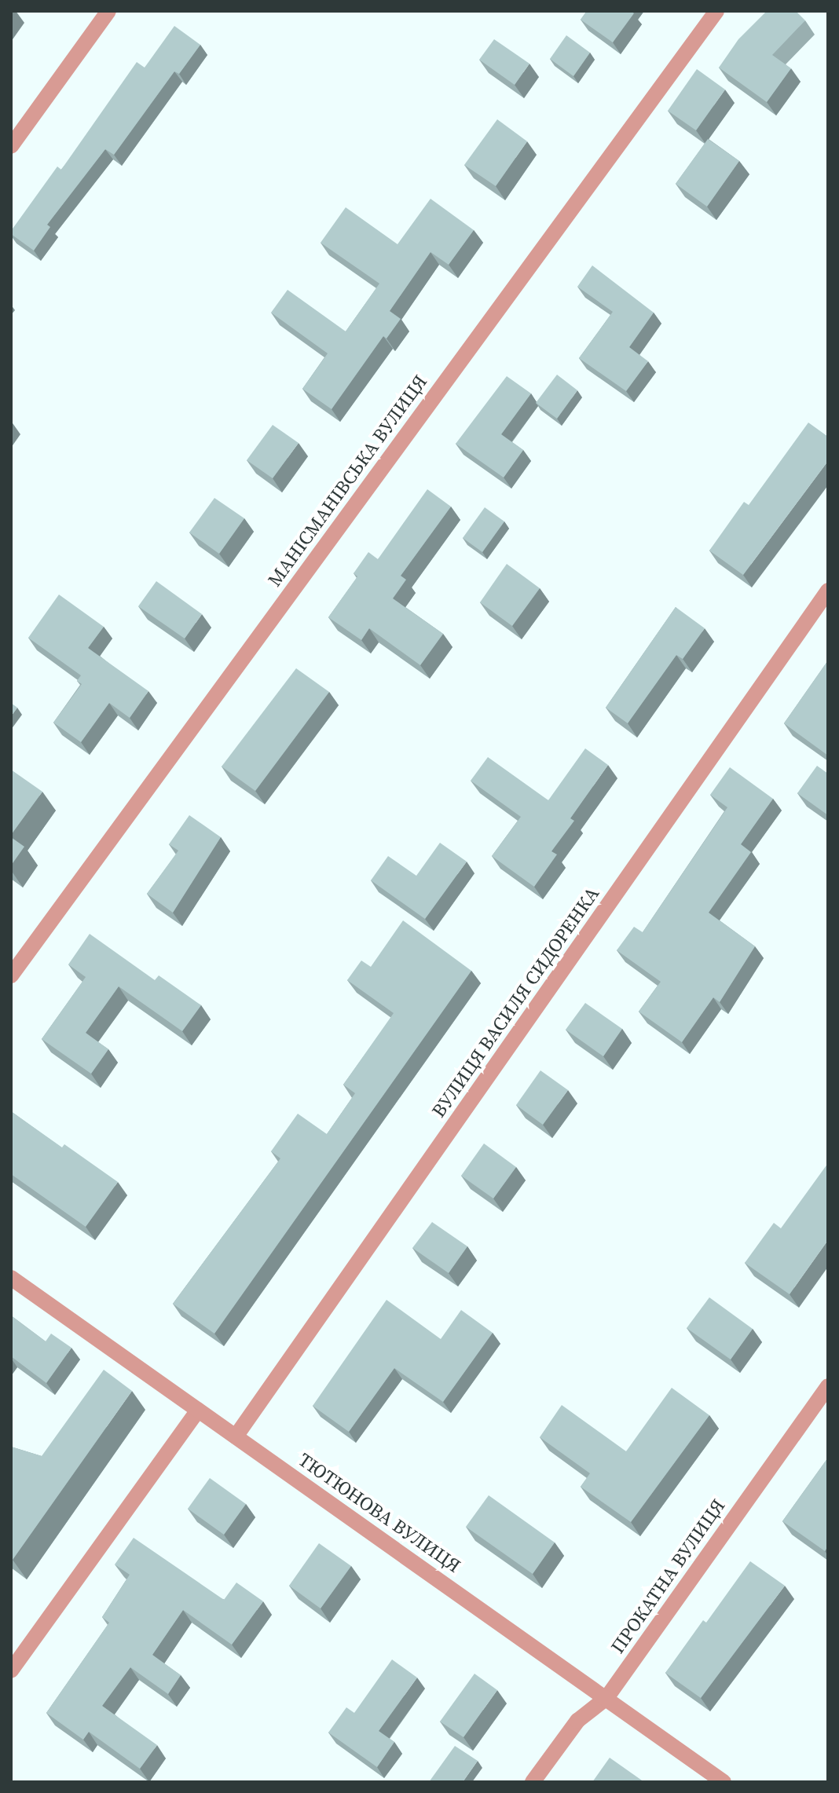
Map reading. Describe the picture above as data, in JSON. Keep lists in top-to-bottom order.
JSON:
{
  "streets": {
    "street": [
      "МАНІСМАНІВСЬКА ВУЛИЦЯ",
      "ВУЛИЦЯ ВАСИЛЯ СИДОРЕНКА",
      "ТЮТЮНОВА ВУЛИЦЯ",
      "ПРОКАТНА ВУЛИЦЯ"
    ]
  },
  "crossings": [
    ["ВУЛИЦЯ ВАСИЛЯ СИДОРЕНКА", "ТЮТЮНОВА ВУЛИЦЯ"],
    ["ТЮТЮНОВА ВУЛИЦЯ", "ПРОКАТНА ВУЛИЦЯ"]
  ]
}
